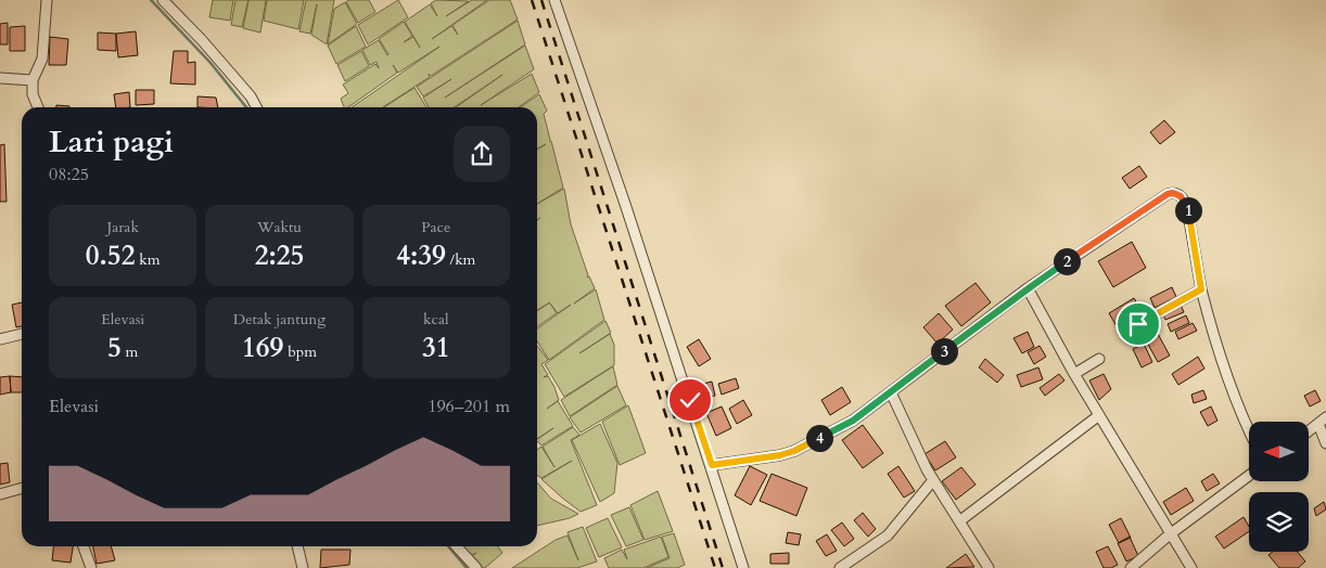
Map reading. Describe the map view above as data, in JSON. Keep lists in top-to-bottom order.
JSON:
{
  "north": "left",
  "page": {
    "heading": ["Lari pagi", "08:25"],
    "pins": [
      "1",
      "2",
      "3",
      "4"
    ],
    "stats": [
      ["Jarak", "0.52 km"],
      ["Waktu", "2:25"],
      ["Pace", "4:39 /km"],
      ["Elevasi", "5 m"],
      ["Detak jantung", "169 bpm"],
      ["kcal", "31"]
    ],
    "chart": ["Elevasi", "196–201 m"]
  }
}
